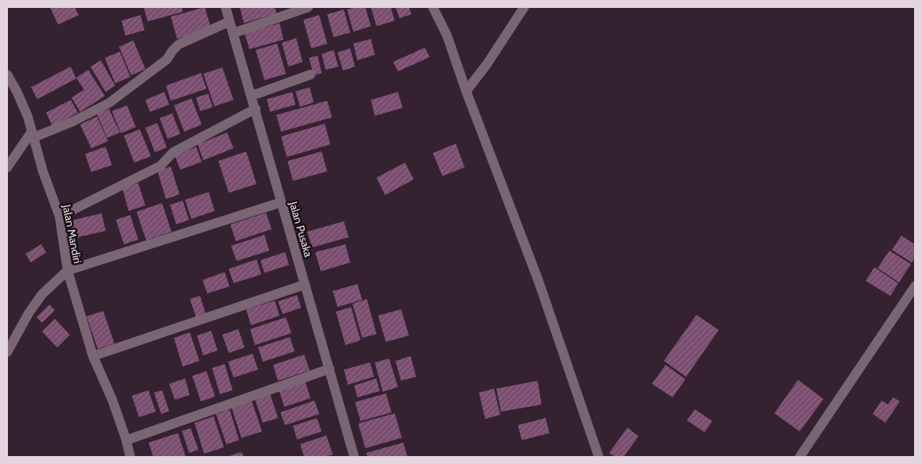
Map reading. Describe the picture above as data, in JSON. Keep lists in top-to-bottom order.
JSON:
{
  "streets": {
    "street": ["Jalan Pusaka", "Jalan Mandiri"]
  }
}
